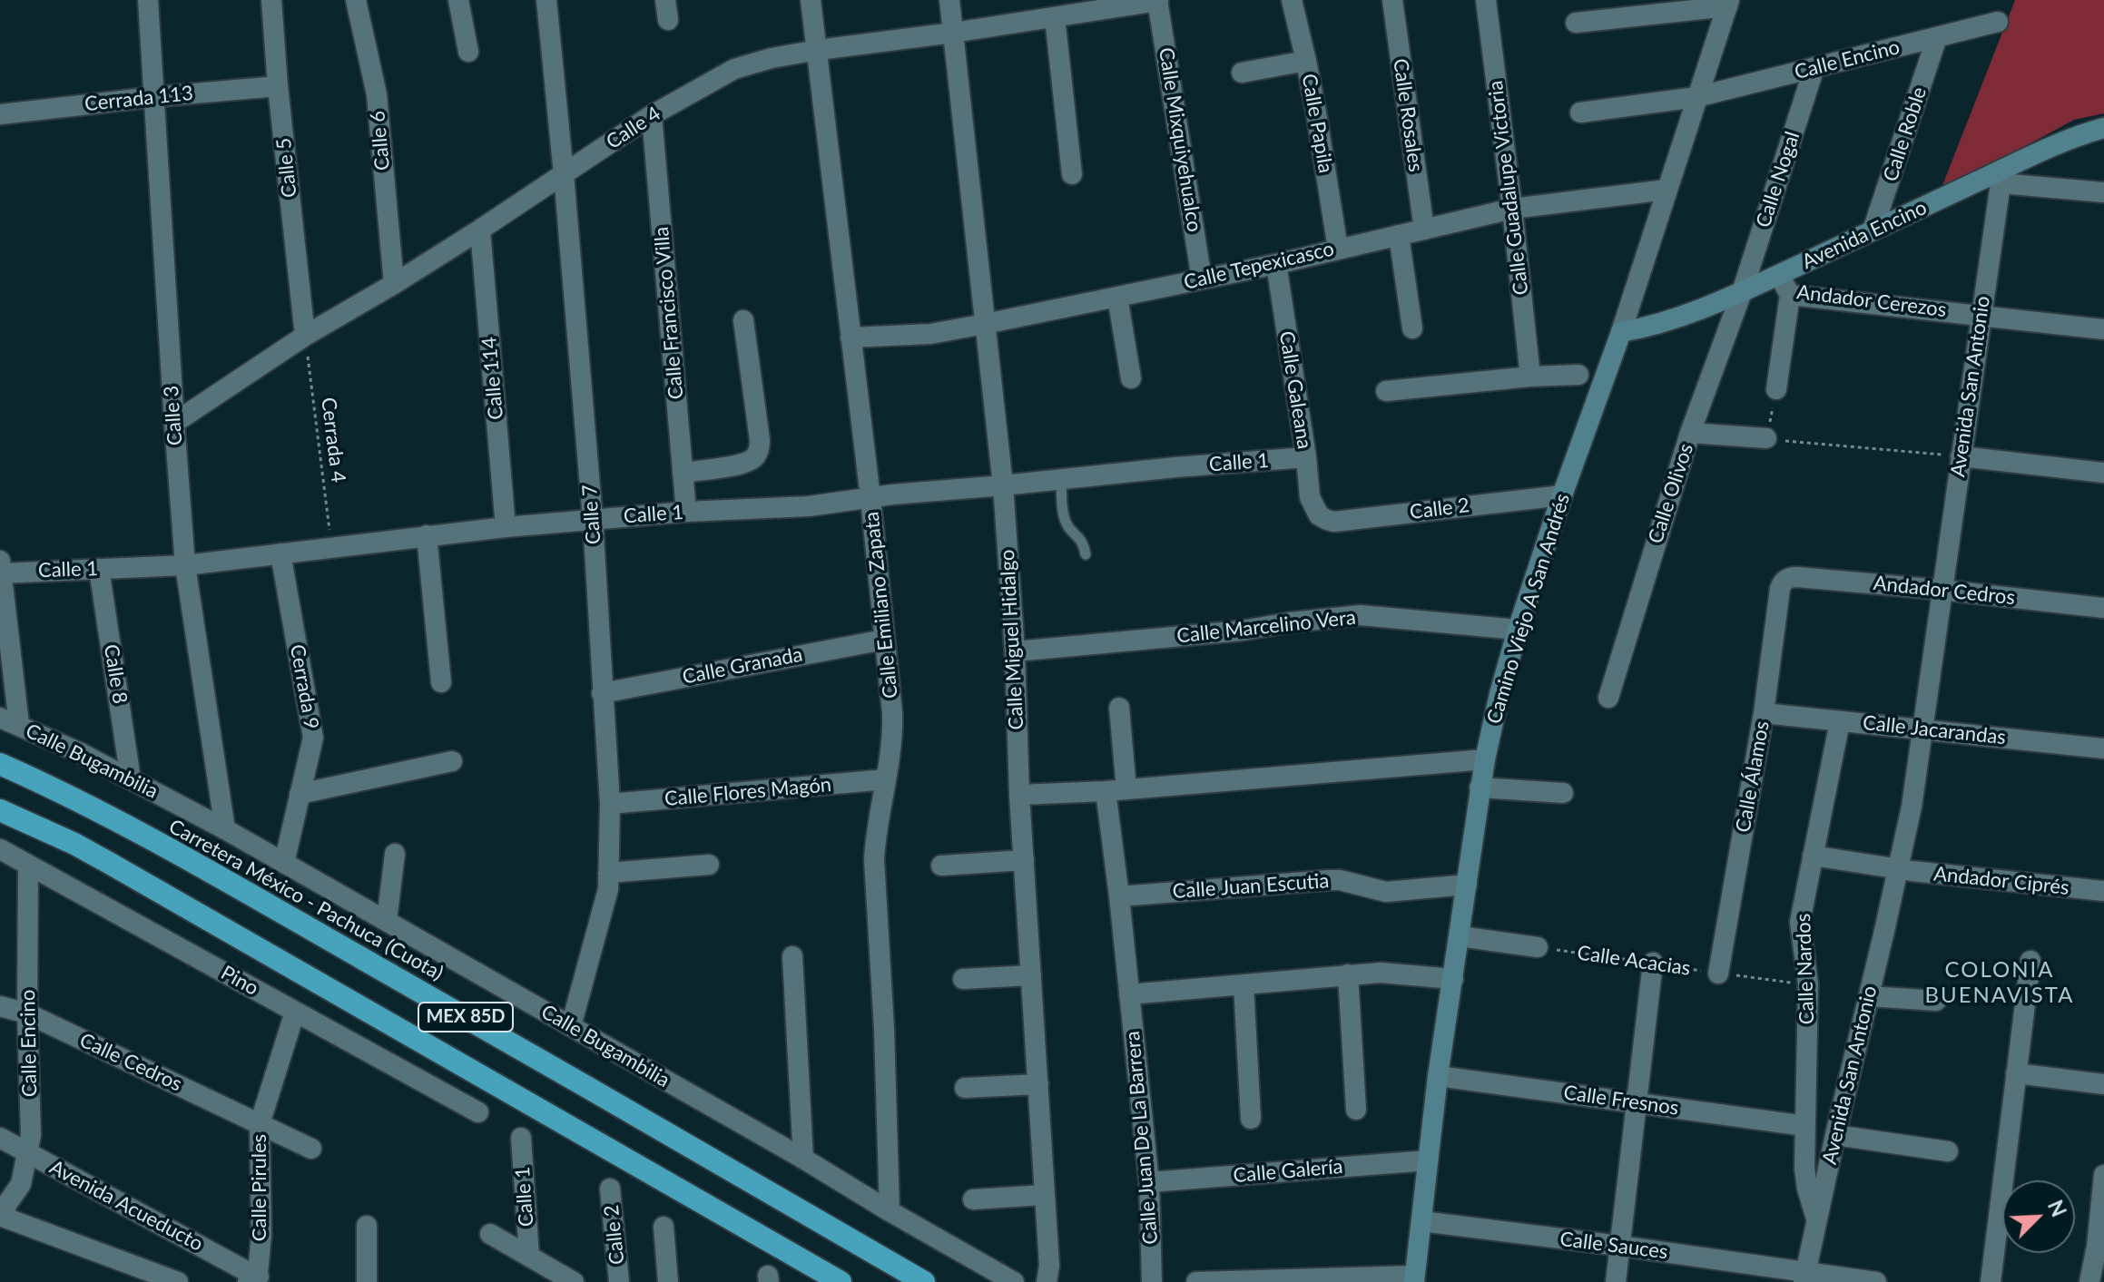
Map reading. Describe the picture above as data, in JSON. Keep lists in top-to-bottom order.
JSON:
{
  "streets": {
    "highway": ["Carretera México - Pachuca (Cuota)", "MEX 85D"],
    "main road": ["Avenida Encino", "Camino Viejo A San Andrés"],
    "street": [
      "Calle Encino",
      "Cerrada 113",
      "Calle Rosales",
      "Calle Papila",
      "Calle 4",
      "Calle Roble",
      "Calle Mixquiyehualco",
      "Calle 6",
      "Calle 5",
      "Calle Nogal",
      "Calle Guadalupe Victoria",
      "Calle Tepexicasco",
      "Andador Cerezos",
      "Calle Francisco Villa",
      "Calle 114",
      "Avenida San Antonio",
      "Calle Galeana",
      "Calle 3",
      "Calle 1",
      "Calle Olivos",
      "Calle 2",
      "Calle 7",
      "Andador Cedros",
      "Calle Emiliano Zapata",
      "Calle Marcelino Vera",
      "Calle Miguel Hidalgo",
      "Calle Granada",
      "Calle 8",
      "Cerrada 9",
      "Calle Jacarandas",
      "Calle Bugambilia",
      "Calle Álamos",
      "Calle Flores Magón",
      "Andador Ciprés",
      "Calle Juan Escutia",
      "Calle Nardos",
      "Pino",
      "Calle Cedros",
      "Calle Fresnos",
      "Calle Juan De La Barrera",
      "Calle Galería",
      "Calle Pirules",
      "Avenida Acueducto",
      "Calle Sauces"
    ],
    "path": ["Cerrada 4", "Calle Acacias"]
  },
  "crossings": [
    ["Calle Encino", "Calle Roble"],
    ["Calle Encino", "Calle Nogal"],
    ["Calle Encino", "Camino Viejo A San Andrés"],
    ["Calle Encino", "Pino"],
    ["Calle Encino", "Calle Cedros"],
    ["Calle Encino", "Avenida Acueducto"],
    ["Cerrada 113", "Calle 5"],
    ["Cerrada 113", "Calle 3"],
    ["Calle Rosales", "Calle Tepexicasco"],
    ["Calle Papila", "Calle Tepexicasco"],
    ["Calle 4", "Calle Mixquiyehualco"],
    ["Calle 4", "Calle 6"],
    ["Calle 4", "Calle 5"],
    ["Calle 4", "Calle Francisco Villa"],
    ["Calle 4", "Calle 114"],
    ["Calle 4", "Calle 3"],
    ["Calle 4", "Cerrada 4"],
    ["Calle 4", "Calle 7"],
    ["Calle 4", "Calle Emiliano Zapata"],
    ["Calle 4", "Calle Miguel Hidalgo"],
    ["Calle Roble", "Avenida Encino"],
    ["Calle Mixquiyehualco", "Calle Tepexicasco"],
    ["Calle 5", "Cerrada 4"],
    ["Calle Nogal", "Avenida Encino"],
    ["Calle Nogal", "Calle Olivos"],
    ["Calle Guadalupe Victoria", "Calle Tepexicasco"],
    ["Avenida Encino", "Andador Cerezos"],
    ["Avenida Encino", "Avenida San Antonio"],
    ["Avenida Encino", "Calle Olivos"],
    ["Avenida Encino", "Camino Viejo A San Andrés"],
    ["Calle Tepexicasco", "Calle Galeana"],
    ["Calle Tepexicasco", "Calle Emiliano Zapata"],
    ["Calle Tepexicasco", "Camino Viejo A San Andrés"],
    ["Calle Tepexicasco", "Calle Miguel Hidalgo"],
    ["Andador Cerezos", "Avenida San Antonio"],
    ["Calle Francisco Villa", "Calle 1"],
    ["Calle 114", "Calle 1"],
    ["Avenida San Antonio", "Andador Cedros"],
    ["Avenida San Antonio", "Calle Jacarandas"],
    ["Avenida San Antonio", "Andador Ciprés"],
    ["Avenida San Antonio", "Calle Nardos"],
    ["Avenida San Antonio", "Calle Sauces"],
    ["Calle Galeana", "Calle 1"],
    ["Calle Galeana", "Calle 2"],
    ["Calle 3", "Calle 1"],
    ["Calle 3", "Calle Bugambilia"],
    ["Cerrada 4", "Calle 1"],
    ["Calle 1", "Calle 7"],
    ["Calle 1", "Calle Emiliano Zapata"],
    ["Calle 1", "Calle Miguel Hidalgo"],
    ["Calle 1", "Calle 8"],
    ["Calle 1", "Cerrada 9"],
    ["Calle 2", "Camino Viejo A San Andrés"],
    ["Calle 7", "Calle Granada"],
    ["Calle 7", "Calle Bugambilia"],
    ["Calle 7", "Calle Flores Magón"],
    ["Andador Cedros", "Calle Álamos"],
    ["Calle Emiliano Zapata", "Calle Granada"],
    ["Calle Emiliano Zapata", "Calle Bugambilia"],
    ["Calle Emiliano Zapata", "Calle Flores Magón"],
    ["Camino Viejo A San Andrés", "Calle Marcelino Vera"],
    ["Camino Viejo A San Andrés", "Calle Juan Escutia"],
    ["Camino Viejo A San Andrés", "Calle Fresnos"],
    ["Camino Viejo A San Andrés", "Calle Galería"],
    ["Camino Viejo A San Andrés", "Calle Sauces"],
    ["Calle Marcelino Vera", "Calle Miguel Hidalgo"],
    ["Calle 8", "Calle Bugambilia"],
    ["Cerrada 9", "Calle Bugambilia"],
    ["Calle Jacarandas", "Calle Álamos"],
    ["Calle Jacarandas", "Calle Nardos"],
    ["Calle Álamos", "Calle Acacias"],
    ["Andador Ciprés", "Calle Nardos"],
    ["Calle Juan Escutia", "Calle Juan De La Barrera"],
    ["Calle Acacias", "Calle Nardos"],
    ["Calle Nardos", "Calle Fresnos"],
    ["Pino", "Calle Pirules"],
    ["Calle Cedros", "Calle Pirules"],
    ["Calle Juan De La Barrera", "Calle Galería"],
    ["Calle Pirules", "Avenida Acueducto"]
  ],
  "districts": ["COLONIA BUENAVISTA"],
  "north": "top right"
}
